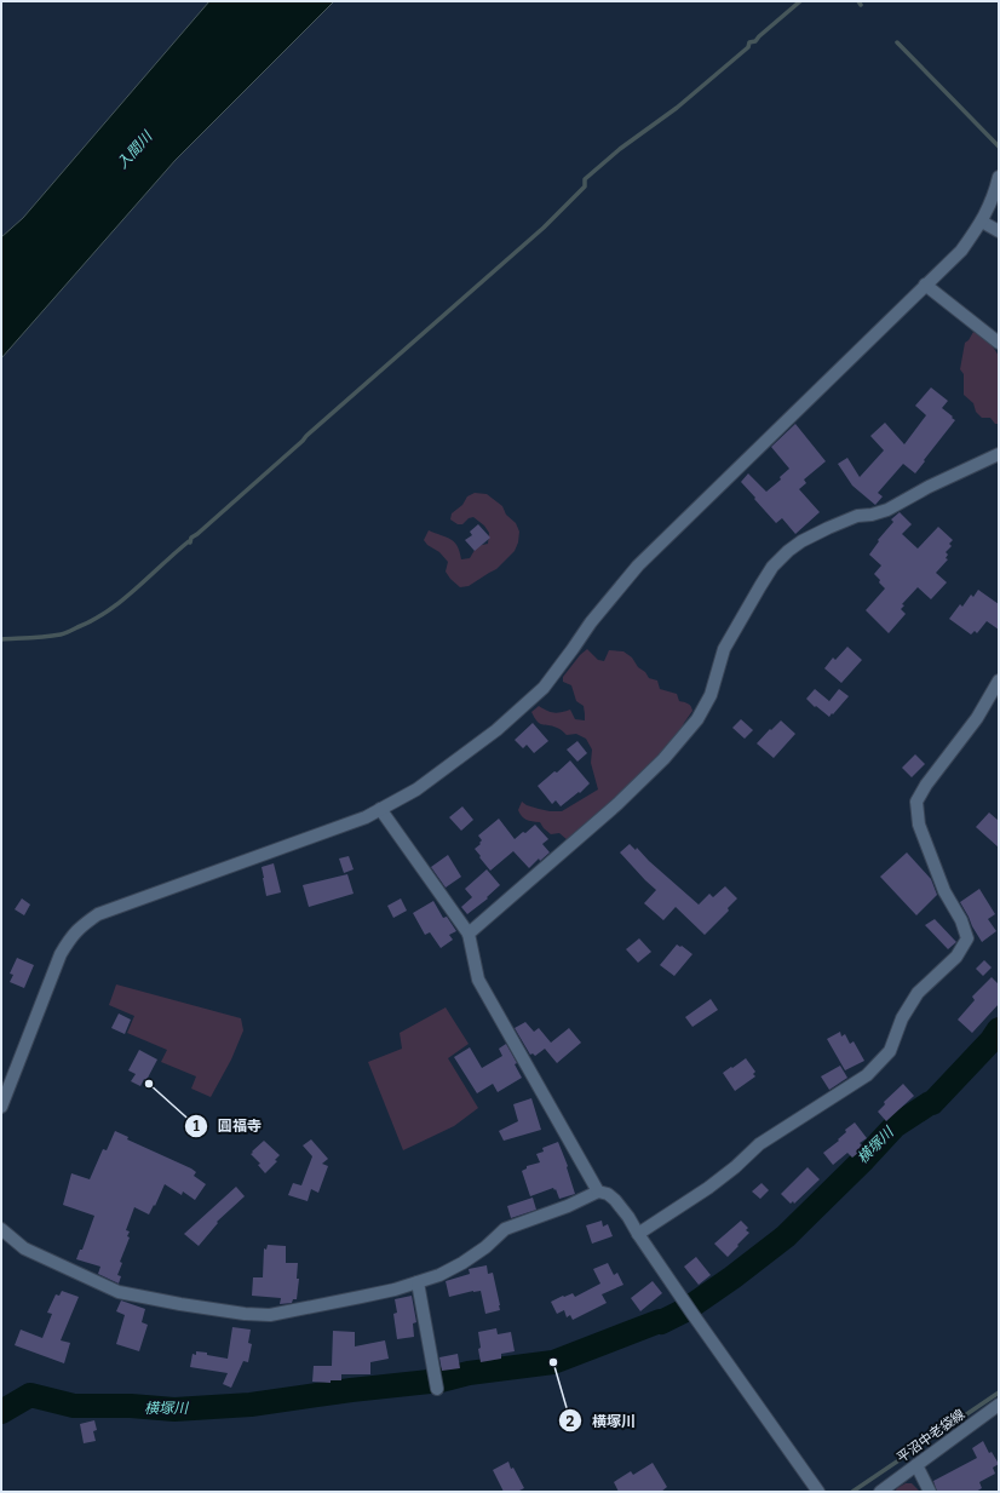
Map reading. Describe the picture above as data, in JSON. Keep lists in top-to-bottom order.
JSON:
{
  "streets": {
    "street": ["平沼中老袋線"]
  },
  "water": ["入間川", "横塚川"],
  "places": ["圓福寺", "横塚川"]
}
